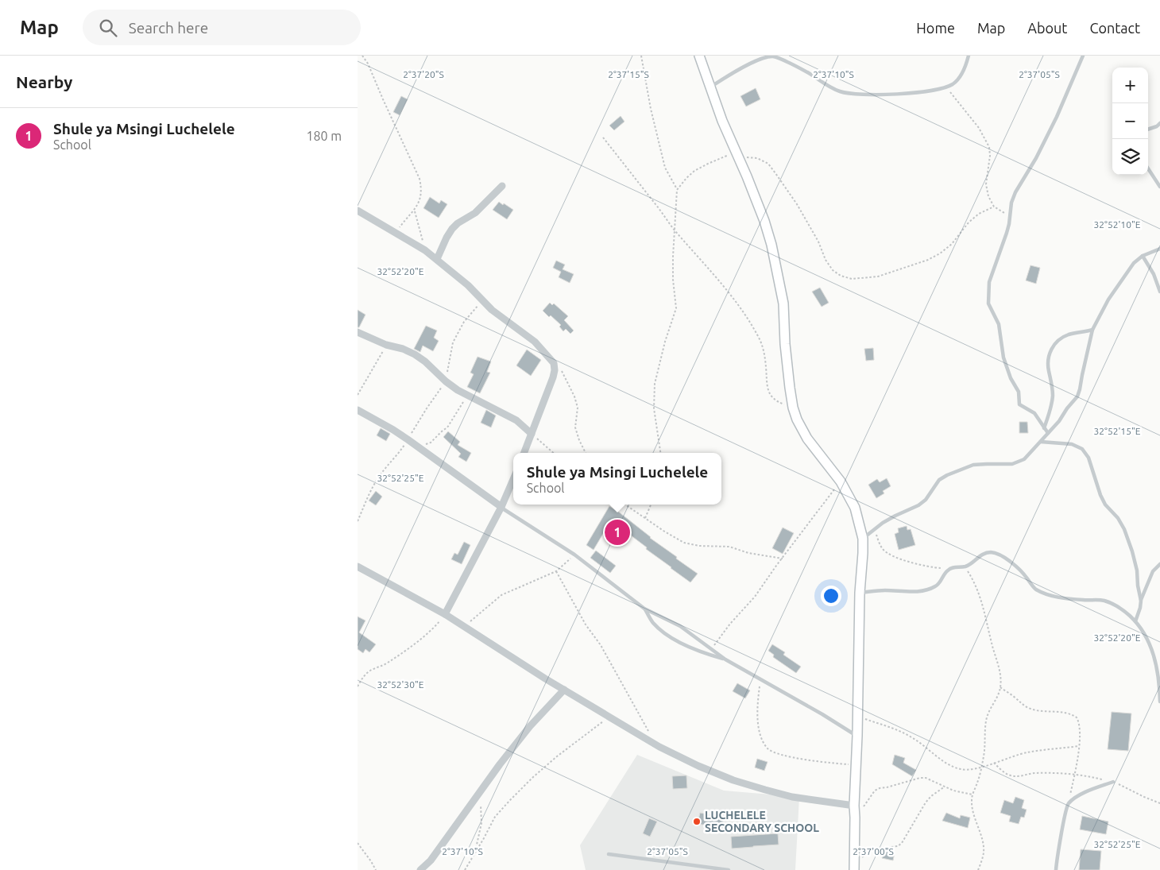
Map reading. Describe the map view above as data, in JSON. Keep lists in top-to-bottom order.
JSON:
{
  "places": ["LUCHELELE SECONDARY SCHOOL"],
  "page": {
    "header": "Map",
    "search": "Search here",
    "nav": [
      "Home",
      "Map",
      "About",
      "Contact"
    ],
    "heading": "Nearby",
    "map_buttons": ["+", "−"],
    "list": [
      {
        "mark": "1",
        "name": "Shule ya Msingi Luchelele",
        "note": "School",
        "value": "180 m"
      }
    ],
    "popup": ["Shule ya Msingi Luchelele", "School"],
    "pins": "1"
  },
  "coordinates": [
    "2°37'20\"S",
    "2°37'15\"S",
    "2°37'10\"S",
    "2°37'05\"S",
    "32°52'10\"E",
    "32°52'20\"E",
    "32°52'15\"E",
    "32°52'25\"E",
    "32°52'30\"E",
    "2°37'00\"S"
  ]
}
